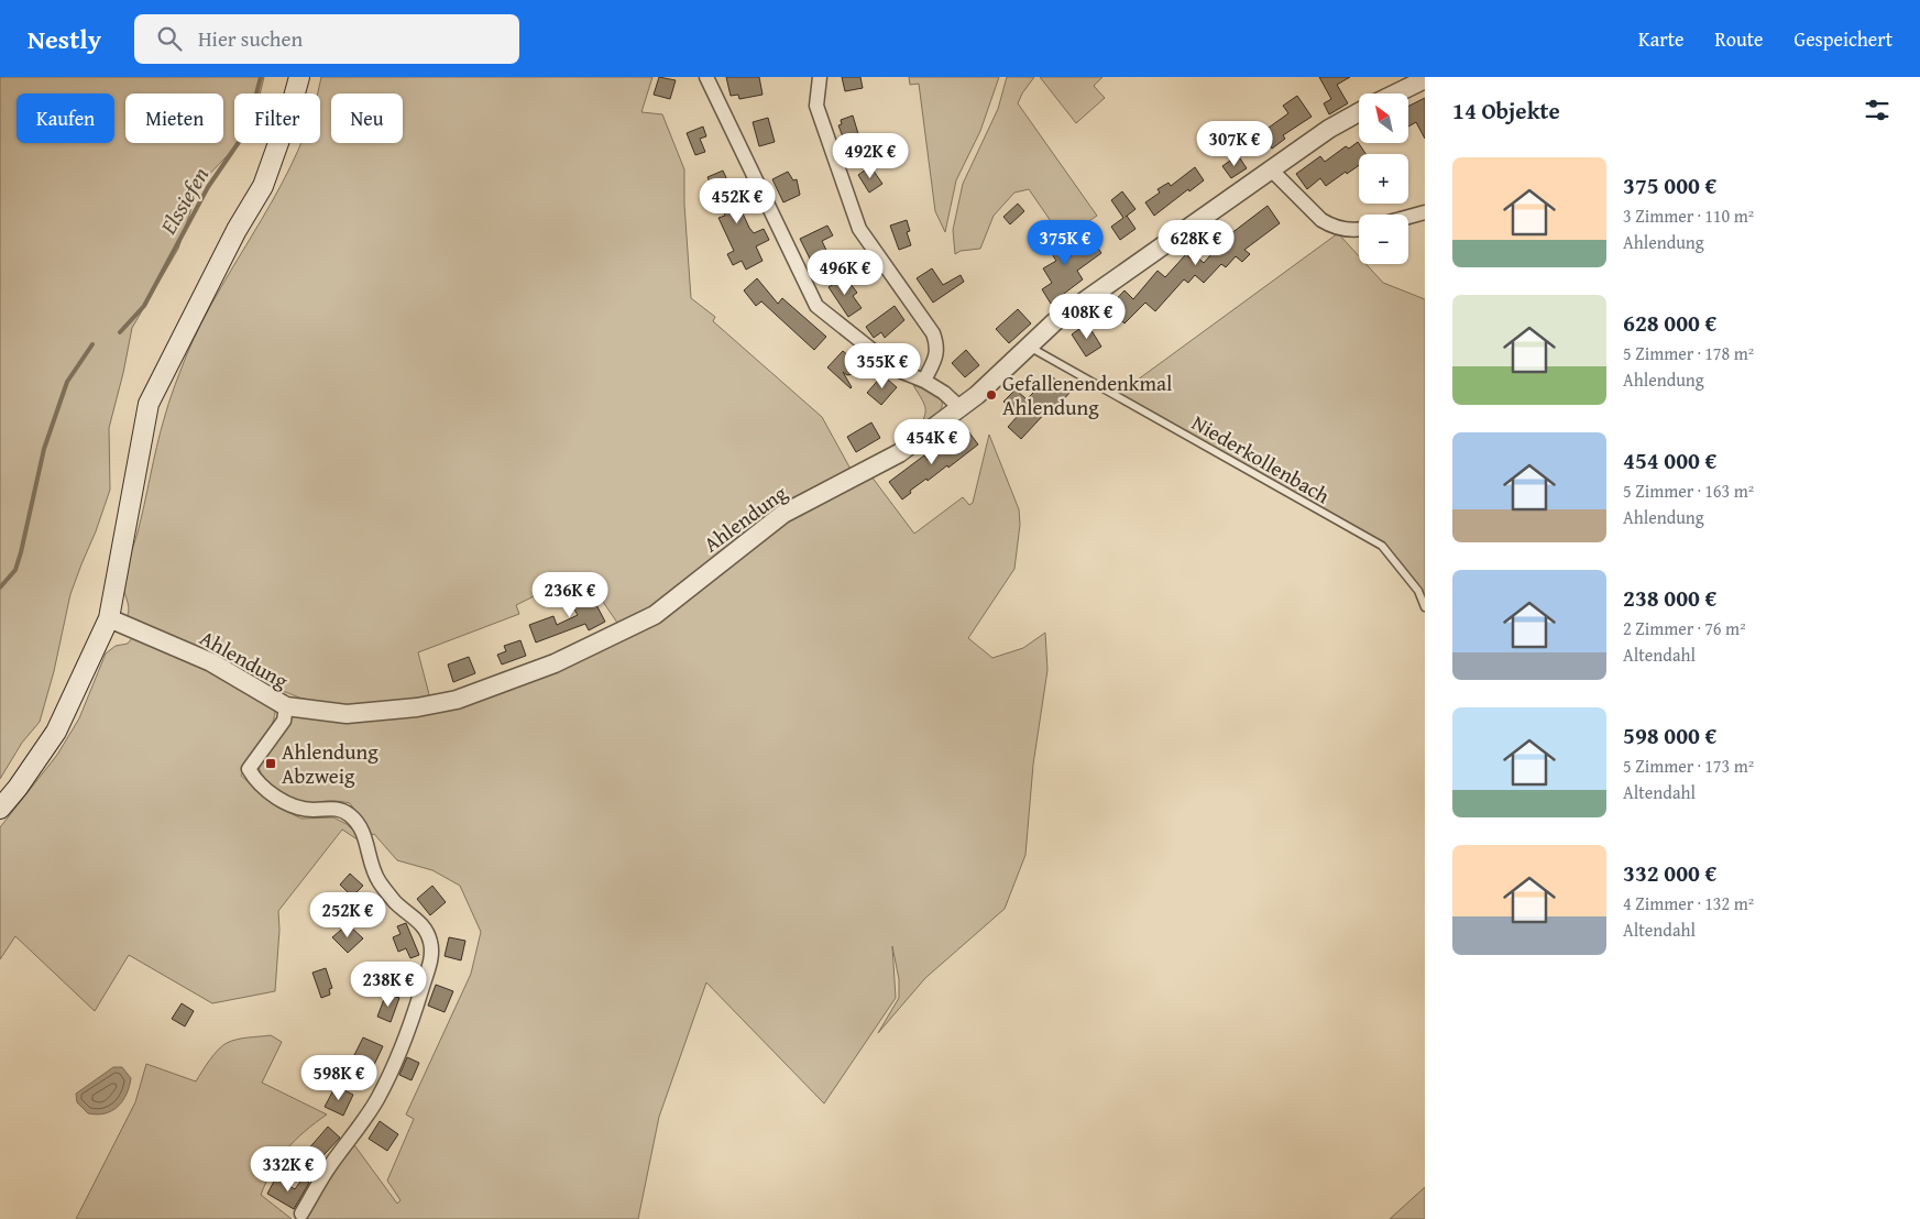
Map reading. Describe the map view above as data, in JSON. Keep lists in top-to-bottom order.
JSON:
{
  "streets": {
    "street": ["Ahlendung"],
    "lane": ["Niederkollenbach"]
  },
  "crossings": [
    ["Niederkollenbach", "Ahlendung"]
  ],
  "water": ["Elssiefen"],
  "places": {
    "other": ["Gefallenendenkmal Ahlendung"],
    "transit": ["Ahlendung Abzweig"]
  },
  "north": "top left",
  "page": {
    "header": "Nestly",
    "search": "Hier suchen",
    "nav": ["Karte", "Route", "Gespeichert"],
    "heading": "14 Objekte",
    "map_buttons": ["+", "−"],
    "chip": [
      "Kaufen",
      "Mieten",
      "Filter",
      "Neu"
    ],
    "price": [
      "307K €",
      "492K €",
      "452K €",
      "375K €",
      "628K €",
      "496K €",
      "408K €",
      "355K €",
      "454K €",
      "236K €",
      "252K €",
      "238K €",
      "598K €",
      "332K €"
    ],
    "list": [
      {
        "name": "375 000 €",
        "note": "3 Zimmer · 110 m² · Ahlendung"
      },
      {
        "name": "628 000 €",
        "note": "5 Zimmer · 178 m² · Ahlendung"
      },
      {
        "name": "454 000 €",
        "note": "5 Zimmer · 163 m² · Ahlendung"
      },
      {
        "name": "238 000 €",
        "note": "2 Zimmer · 76 m² · Altendahl"
      },
      {
        "name": "598 000 €",
        "note": "5 Zimmer · 173 m² · Altendahl"
      },
      {
        "name": "332 000 €",
        "note": "4 Zimmer · 132 m² · Altendahl"
      }
    ]
  }
}
